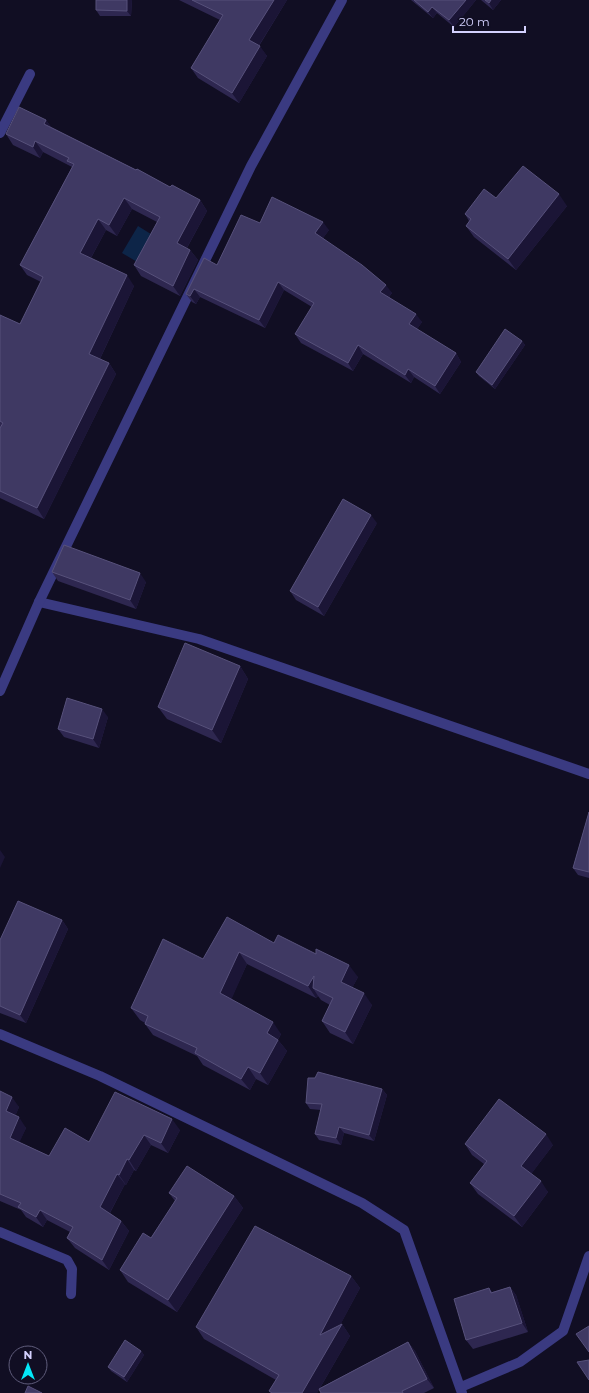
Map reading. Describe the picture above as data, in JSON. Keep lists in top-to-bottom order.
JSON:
{
  "scale_bar": "20 m",
  "north": "top"
}
